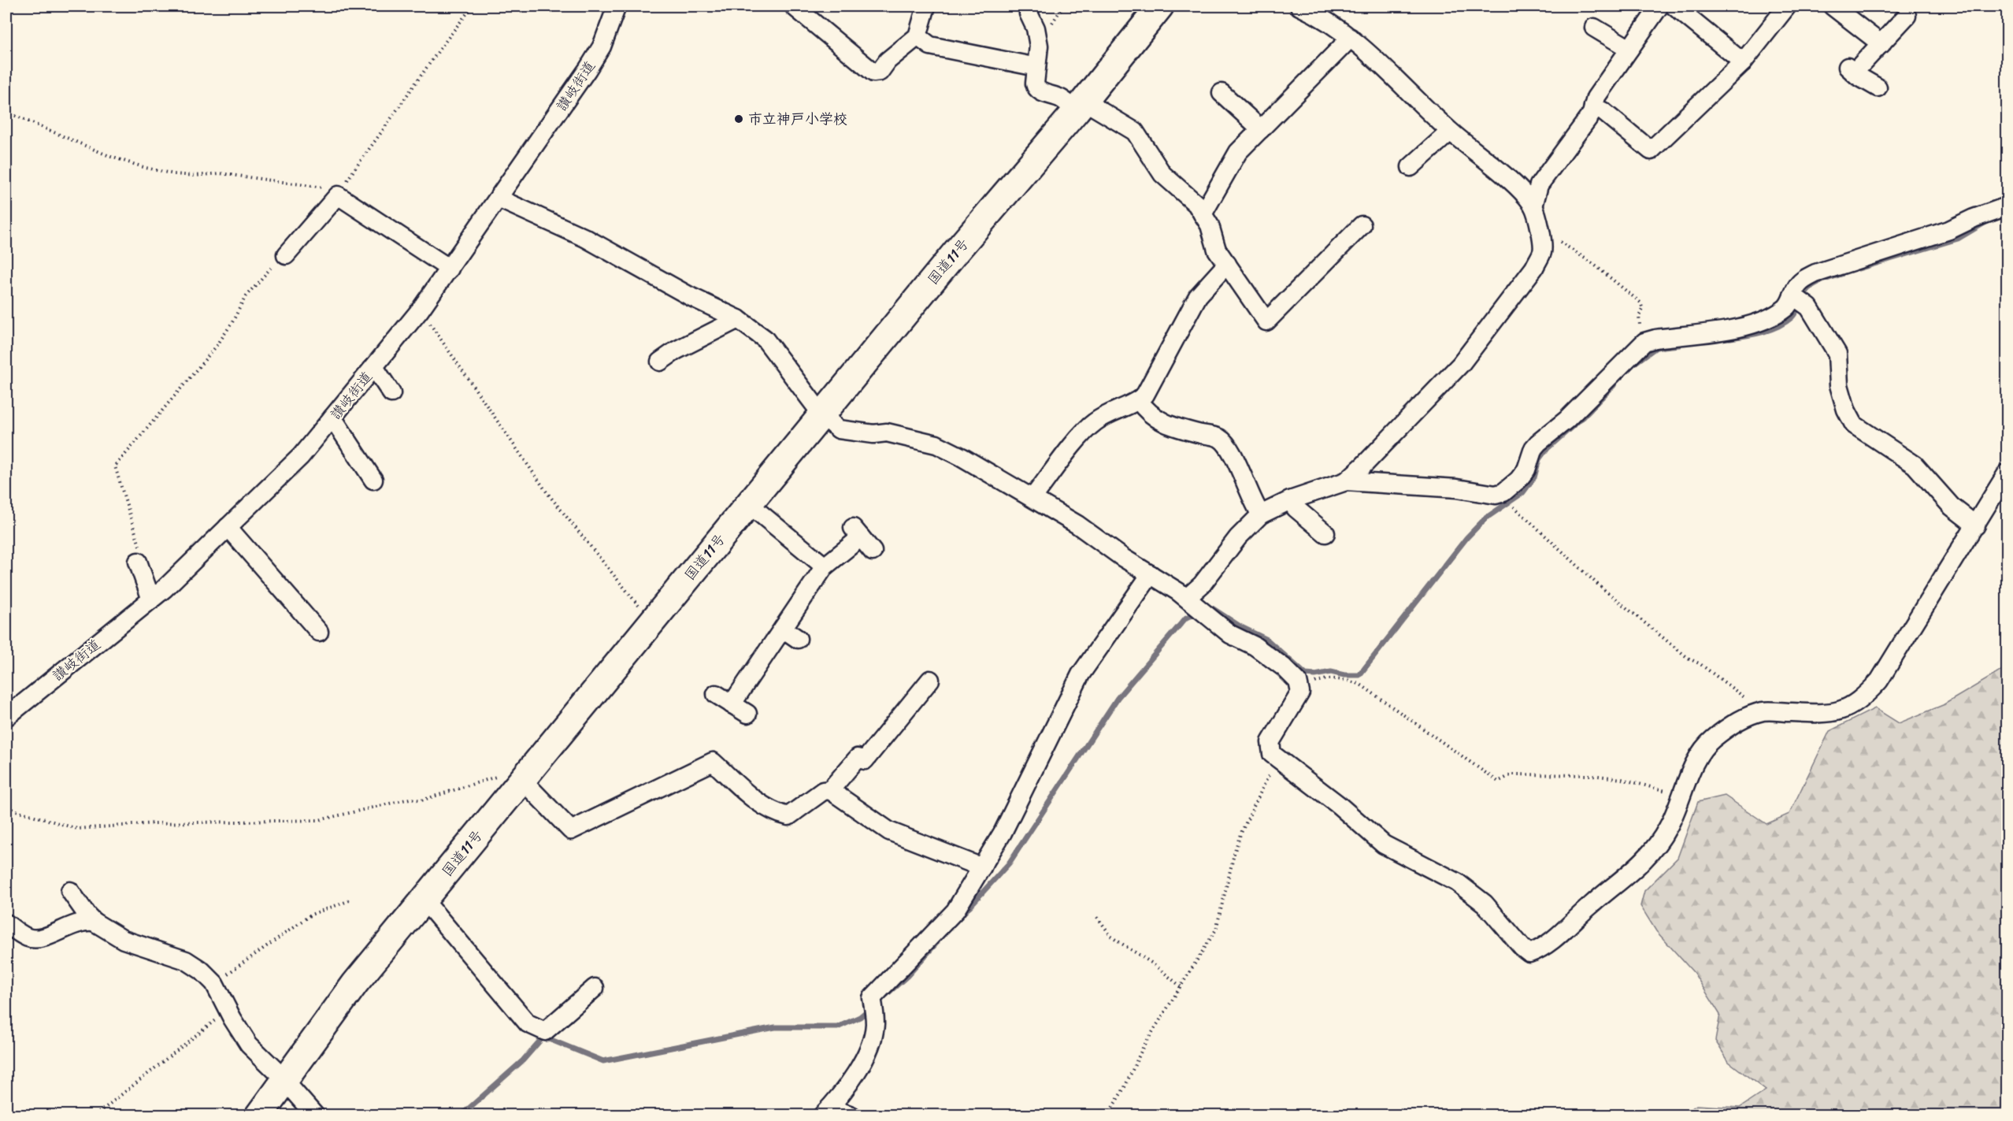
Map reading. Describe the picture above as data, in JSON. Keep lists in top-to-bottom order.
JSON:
{
  "streets": {
    "highway": ["国道11号"],
    "street": ["讃岐街道"]
  },
  "places": ["市立神戸小学校"]
}
